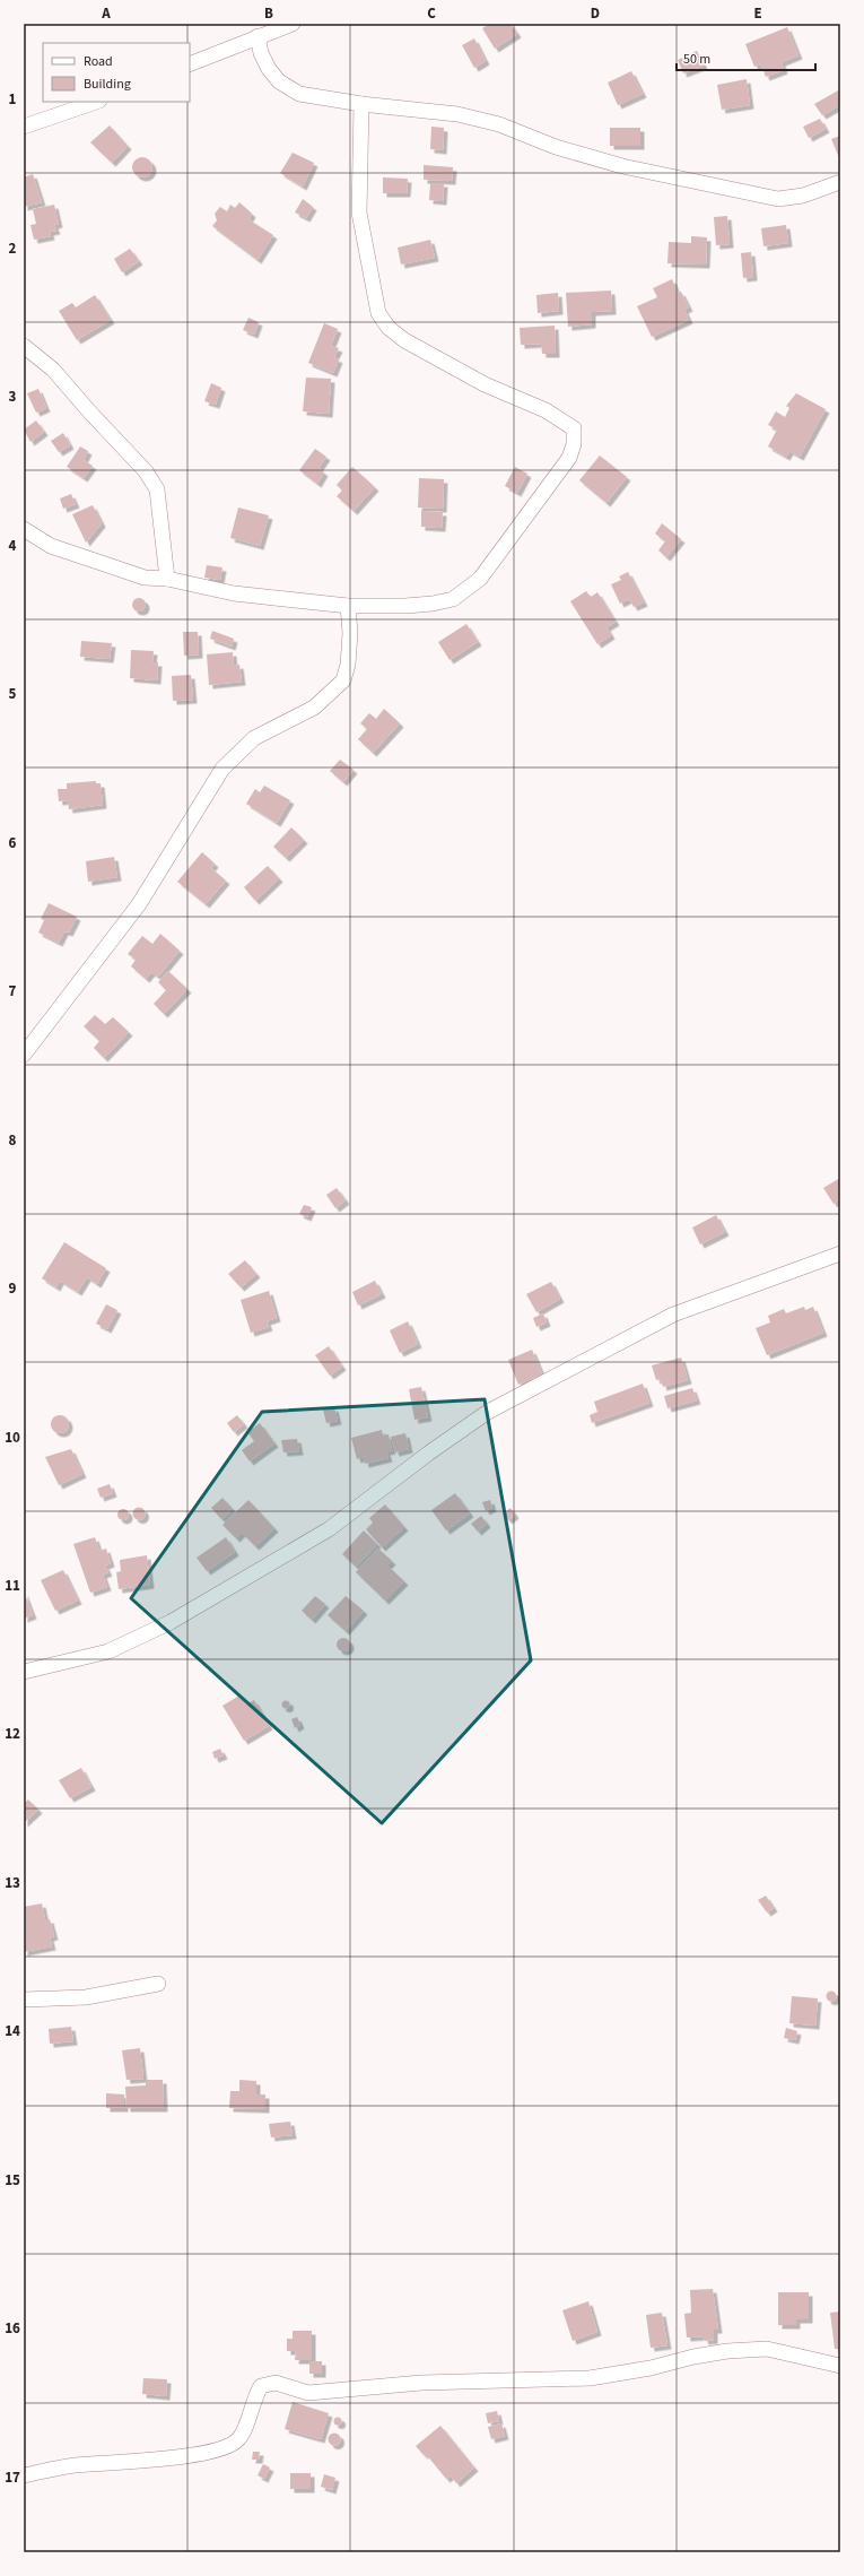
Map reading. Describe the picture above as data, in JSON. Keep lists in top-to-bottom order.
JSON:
{
  "legend": ["Road", "Building"],
  "scale_bar": "50 m",
  "grid": {
    "columns": [
      "A",
      "B",
      "C",
      "D",
      "E"
    ],
    "rows": [
      "1",
      "2",
      "3",
      "4",
      "5",
      "6",
      "7",
      "8",
      "9",
      "10",
      "11",
      "12",
      "13",
      "14",
      "15",
      "16",
      "17"
    ]
  }
}
